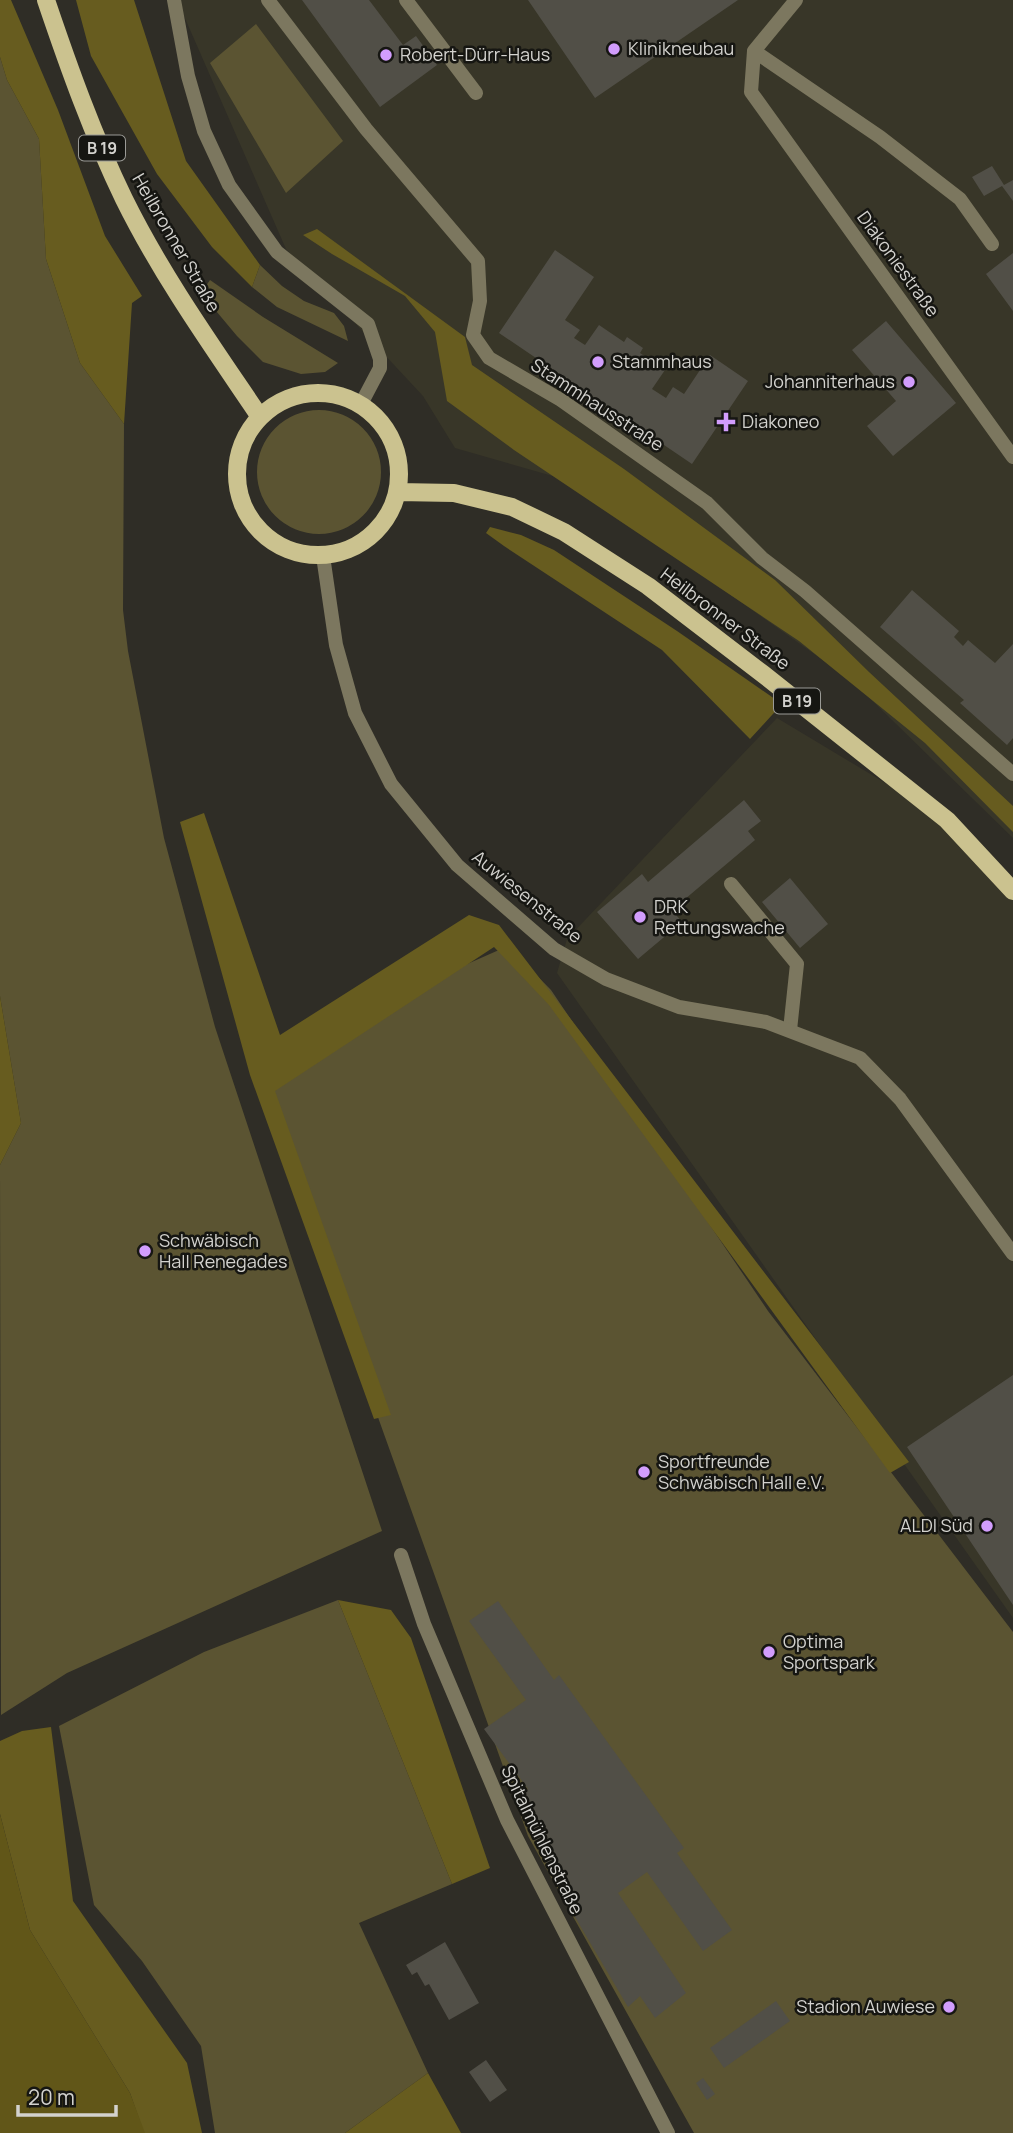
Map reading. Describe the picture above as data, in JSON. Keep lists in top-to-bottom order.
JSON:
{
  "streets": {
    "main road": ["B 19", "Heilbronner Straße"],
    "street": [
      "Diakoniestraße",
      "Stammhausstraße",
      "Auwiesenstraße",
      "Spitalmühlenstraße"
    ]
  },
  "crossings": [
    ["Heilbronner Straße", "Auwiesenstraße"]
  ],
  "places": {
    "other": [
      "Klinikneubau",
      "Robert-Dürr-Haus",
      "Stammhaus",
      "Johanniterhaus",
      "DRK Rettungswache",
      "Schwäbisch Hall Renegades",
      "Sportfreunde Schwäbisch Hall e.V.",
      "ALDI Süd",
      "Optima Sportspark",
      "Stadion Auwiese"
    ],
    "health": ["Diakoneo"]
  },
  "scale_bar": "20 m"
}
